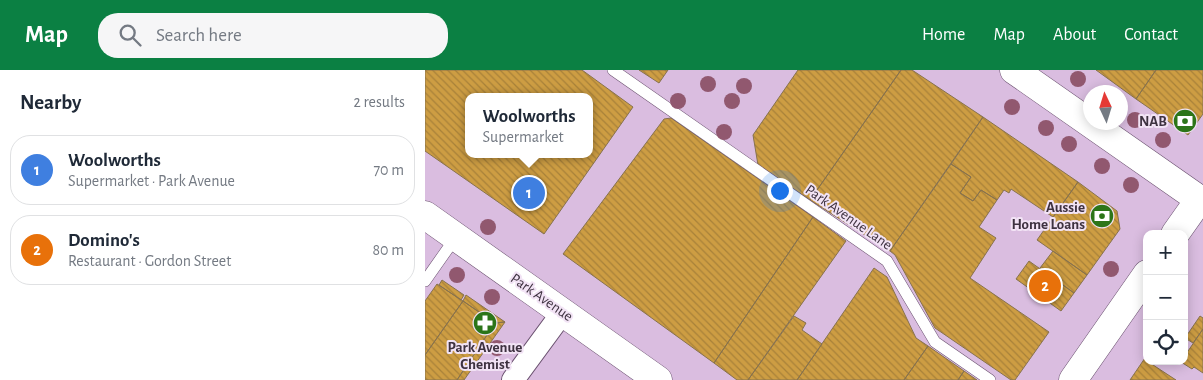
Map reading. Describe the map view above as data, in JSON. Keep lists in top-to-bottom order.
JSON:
{
  "streets": {
    "street": ["Park Avenue"],
    "lane": ["Park Avenue Lane"]
  },
  "places": {
    "bank": ["NAB", "Aussie Home Loans"],
    "pharmacy": ["Park Avenue Chemist"]
  },
  "north": "top",
  "page": {
    "header": "Map",
    "search": "Search here",
    "nav": [
      "Home",
      "Map",
      "About",
      "Contact"
    ],
    "heading": ["Nearby", "2 results"],
    "popup": ["Woolworths", "Supermarket"],
    "list": [
      {
        "mark": "1",
        "name": "Woolworths",
        "note": "Supermarket · Park Avenue",
        "value": "70 m"
      },
      {
        "mark": "2",
        "name": "Domino's",
        "note": "Restaurant · Gordon Street",
        "value": "80 m"
      }
    ],
    "pins": ["1", "2"],
    "map_buttons": ["+", "−"]
  }
}
